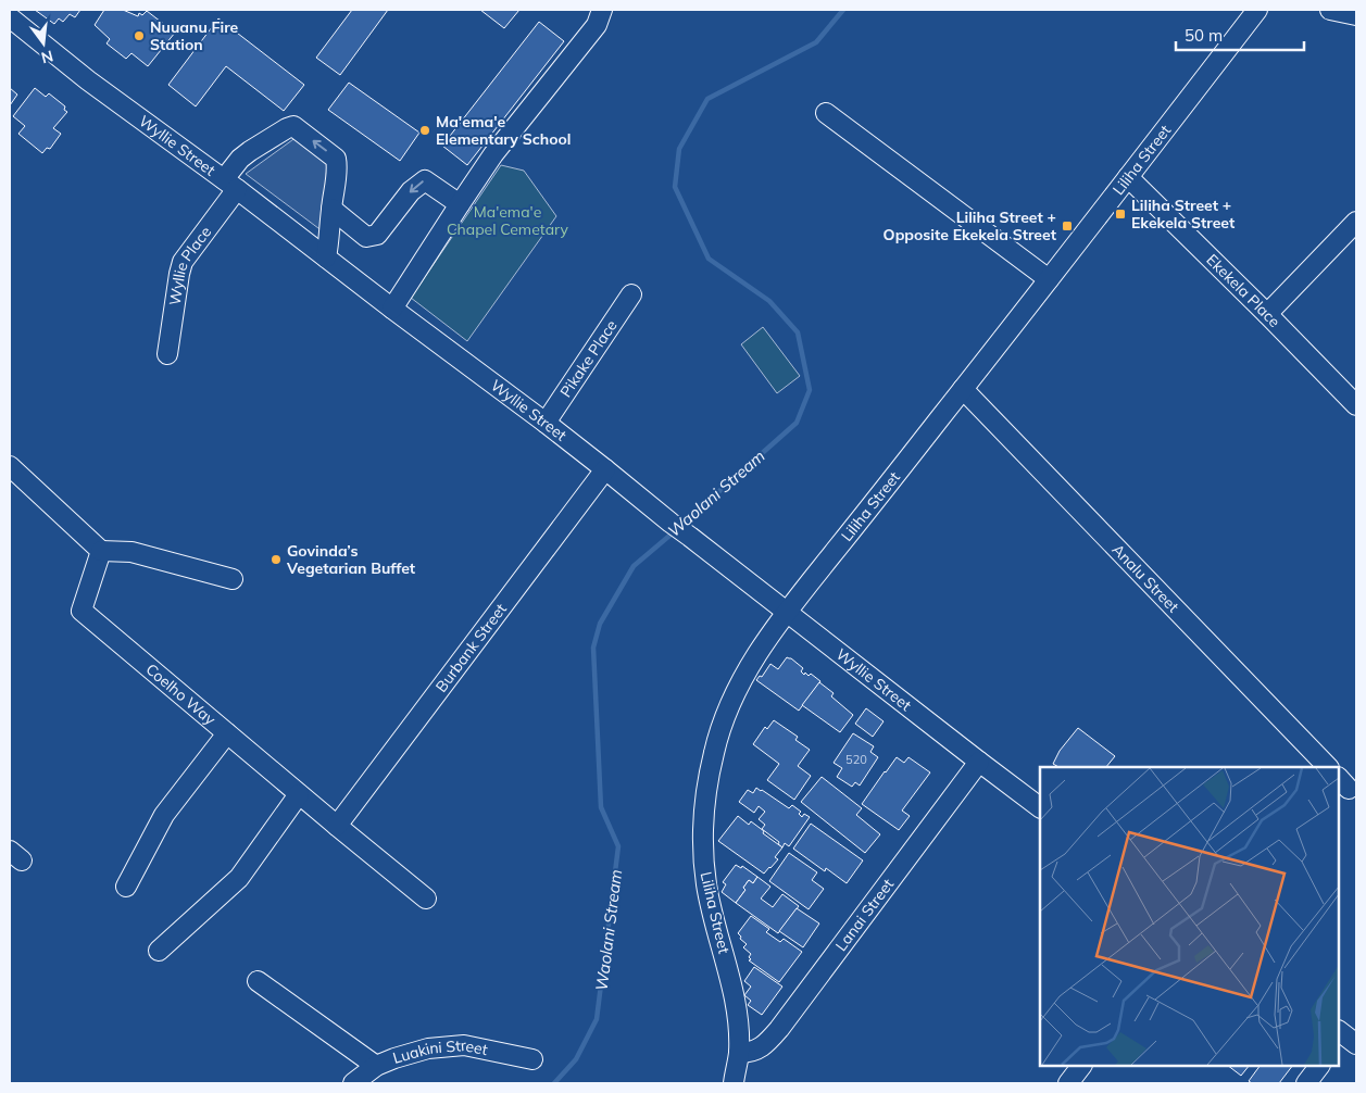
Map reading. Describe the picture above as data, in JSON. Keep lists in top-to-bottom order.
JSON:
{
  "streets": {
    "street": [
      "Wyllie Street",
      "Liliha Street",
      "Wyllie Place",
      "Ekekela Place",
      "Pikake Place",
      "Analu Street",
      "Burbank Street",
      "Coelho Way",
      "Lanai Street",
      "Luakini Street"
    ]
  },
  "crossings": [
    ["Wyllie Street", "Liliha Street"],
    ["Wyllie Street", "Wyllie Place"],
    ["Wyllie Street", "Pikake Place"],
    ["Wyllie Street", "Burbank Street"],
    ["Wyllie Street", "Lanai Street"],
    ["Liliha Street", "Ekekela Place"],
    ["Liliha Street", "Analu Street"],
    ["Liliha Street", "Lanai Street"],
    ["Burbank Street", "Coelho Way"]
  ],
  "water": ["Waolani Stream"],
  "parks": ["Ma'ema'e Chapel Cemetary"],
  "places": {
    "other": ["Nuuanu Fire Station", "Ma'ema'e Elementary School", "Govinda’s Vegetarian Buffet"],
    "transit": ["Liliha Street + Ekekela Street", "Liliha Street + Opposite Ekekela Street"]
  },
  "house_numbers": ["520"],
  "scale_bar": "50 m",
  "north": "bottom"
}
